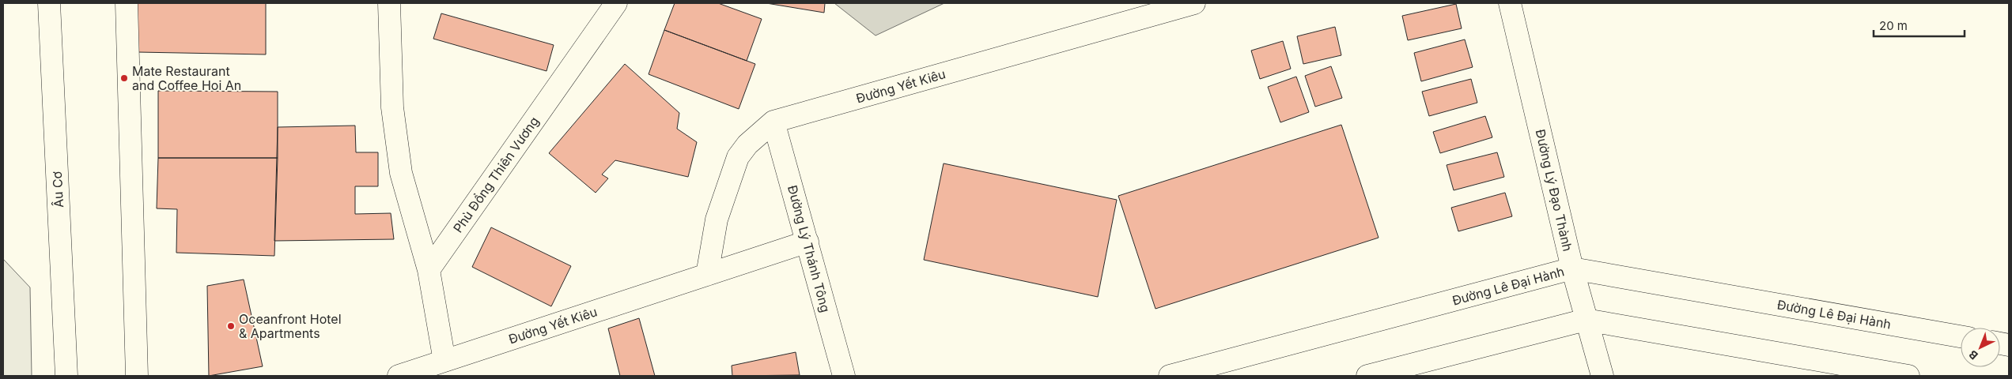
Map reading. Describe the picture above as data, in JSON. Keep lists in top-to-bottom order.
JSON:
{
  "streets": {
    "street": [
      "Đường Yết Kiêu",
      "Phù Đổng Thiên Vương",
      "Âu Cơ",
      "Đường Lý Đạo Thành",
      "Đường Lý Thánh Tông",
      "Đường Lê Đại Hành"
    ]
  },
  "crossings": [
    ["Đường Yết Kiêu", "Đường Lý Thánh Tông"],
    ["Đường Lý Đạo Thành", "Đường Lê Đại Hành"]
  ],
  "places": ["Mate Restaurant and Coffee Hoi An", "Oceanfront Hotel & Apartments"],
  "scale_bar": "20 m",
  "north": "bottom left"
}
